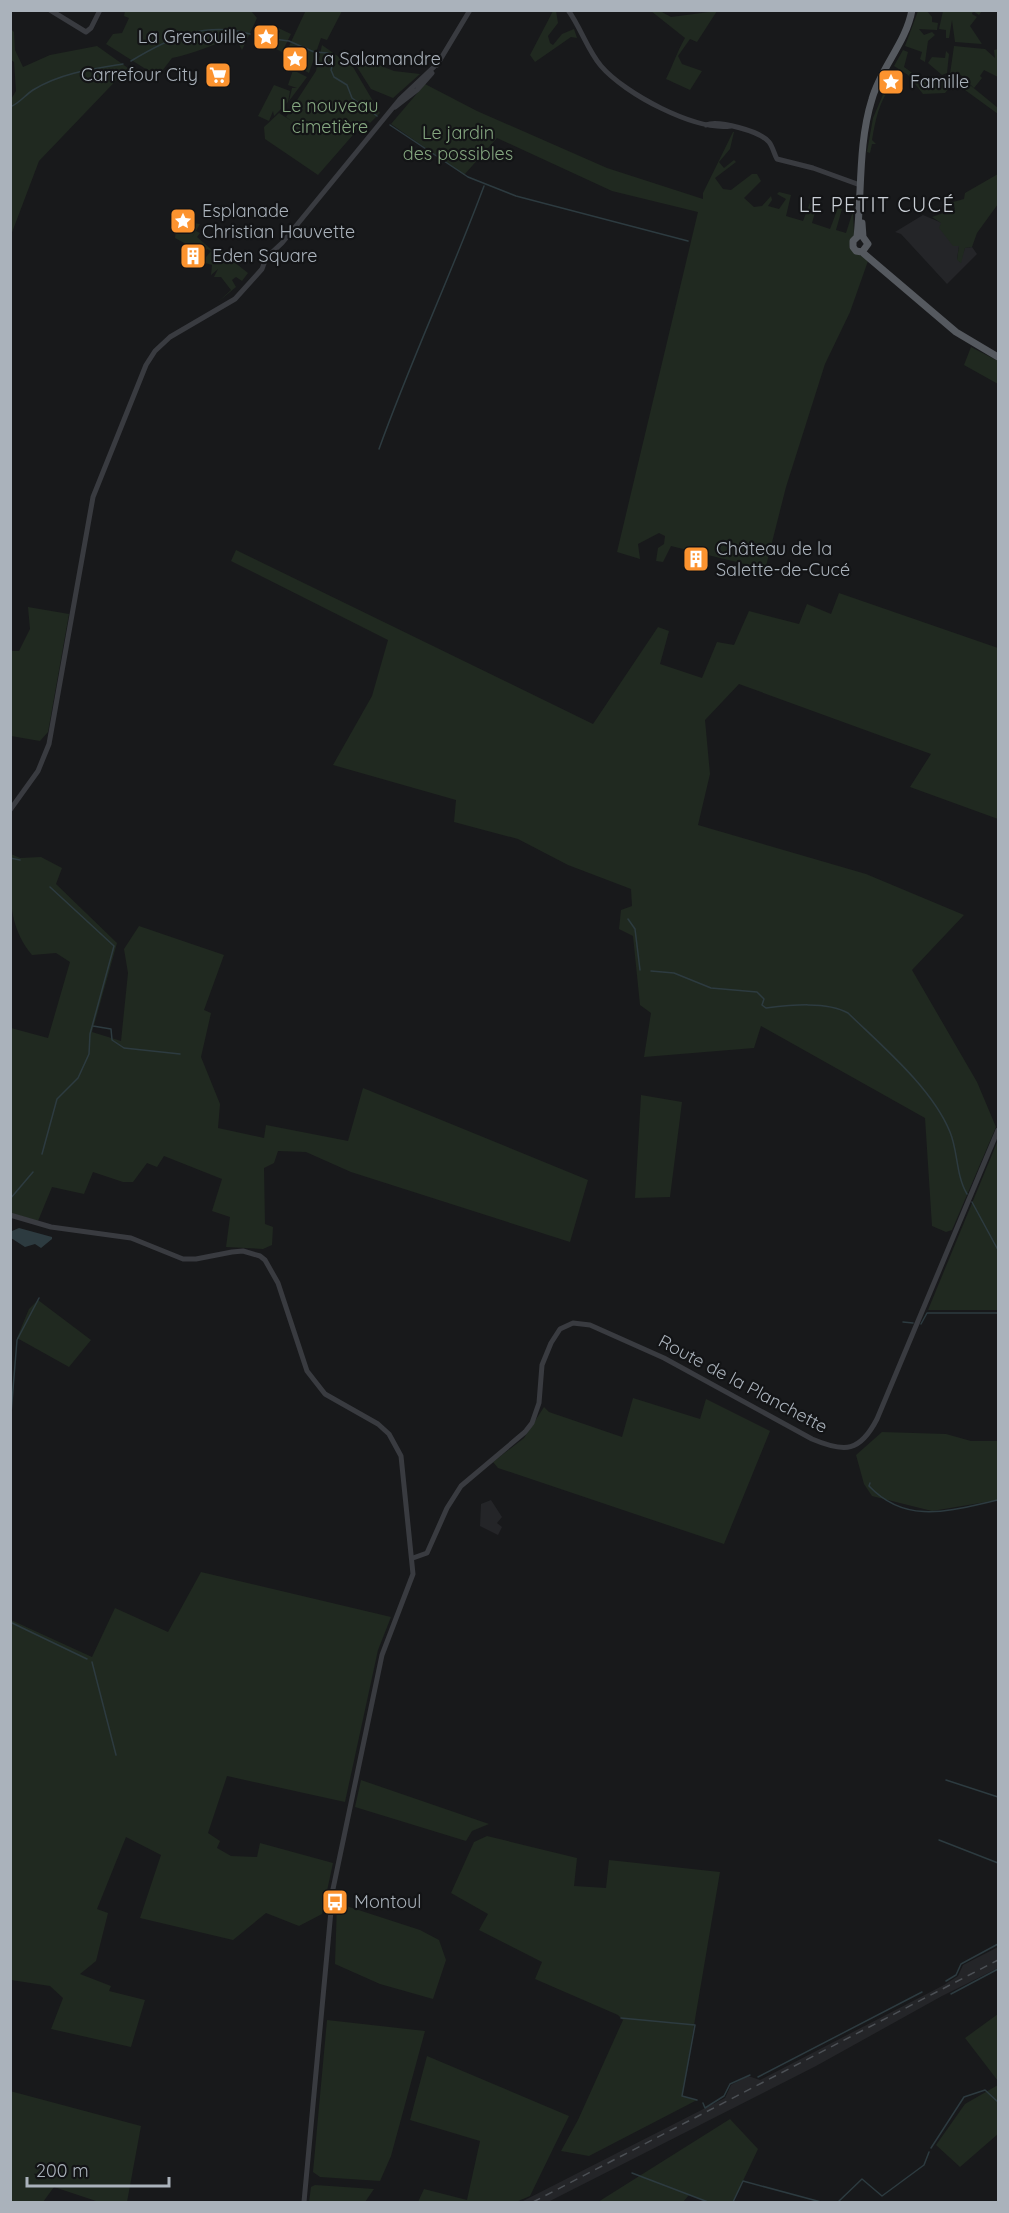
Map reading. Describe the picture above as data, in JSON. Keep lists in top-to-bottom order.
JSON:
{
  "streets": {
    "street": ["Route de la Planchette"]
  },
  "districts": ["LE PETIT CUCÉ"],
  "parks": ["Le nouveau cimetière", "Le jardin des possibles"],
  "places": {
    "place": [
      "La Grenouille",
      "La Salamandre",
      "Famille",
      "Esplanade Christian Hauvette"
    ],
    "supermarket": ["Carrefour City"],
    "building": ["Eden Square", "Château de la Salette-de-Cucé"],
    "bus stop": ["Montoul"]
  },
  "scale_bar": "200 m"
}
